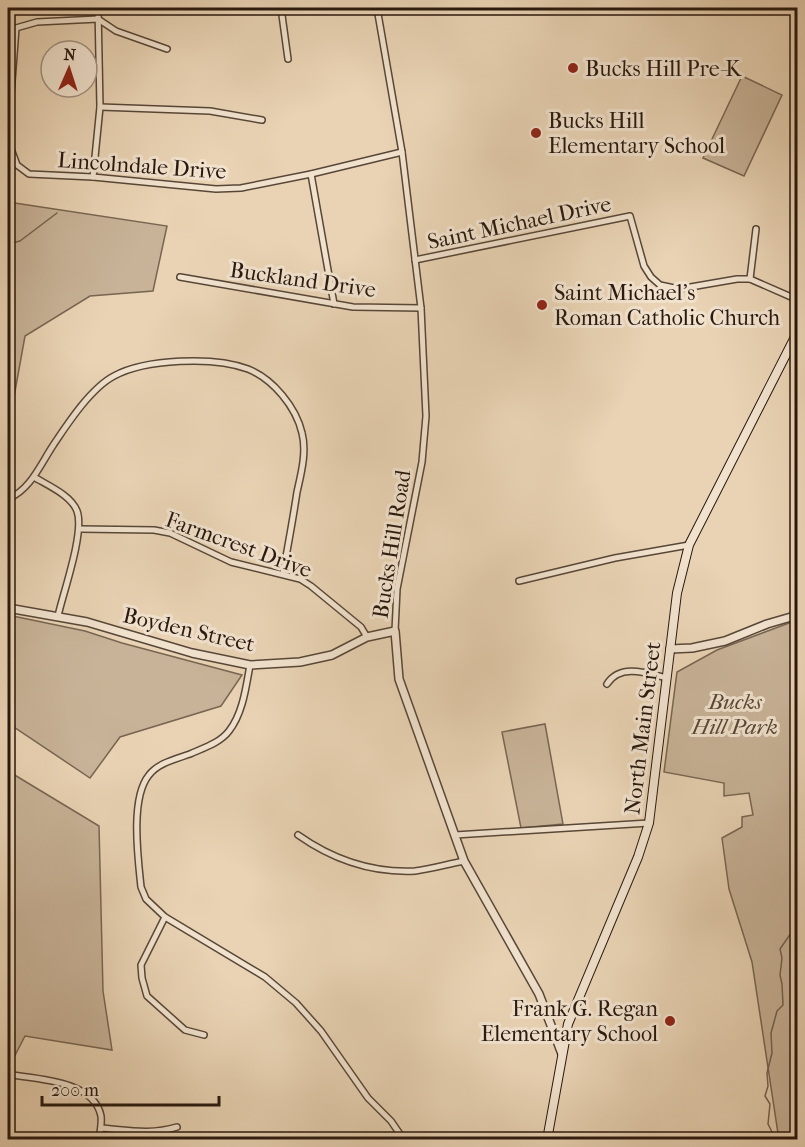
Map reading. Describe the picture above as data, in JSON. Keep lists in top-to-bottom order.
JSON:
{
  "streets": {
    "main road": ["North Main Street"],
    "street": [
      "Lincolndale Drive",
      "Saint Michael Drive",
      "Buckland Drive",
      "Farmcrest Drive",
      "Bucks Hill Road",
      "Boyden Street"
    ]
  },
  "crossings": [
    ["Lincolndale Drive", "Bucks Hill Road"],
    ["Saint Michael Drive", "Bucks Hill Road"],
    ["Buckland Drive", "Bucks Hill Road"],
    ["Farmcrest Drive", "Boyden Street"],
    ["Bucks Hill Road", "Boyden Street"],
    ["Bucks Hill Road", "North Main Street"]
  ],
  "parks": ["Bucks Hill Park"],
  "places": [
    "Bucks Hill Pre-K",
    "Bucks Hill Elementary School",
    "Saint Michael's Roman Catholic Church",
    "Frank G. Regan Elementary School"
  ],
  "scale_bar": "200 m",
  "north": "top"
}
